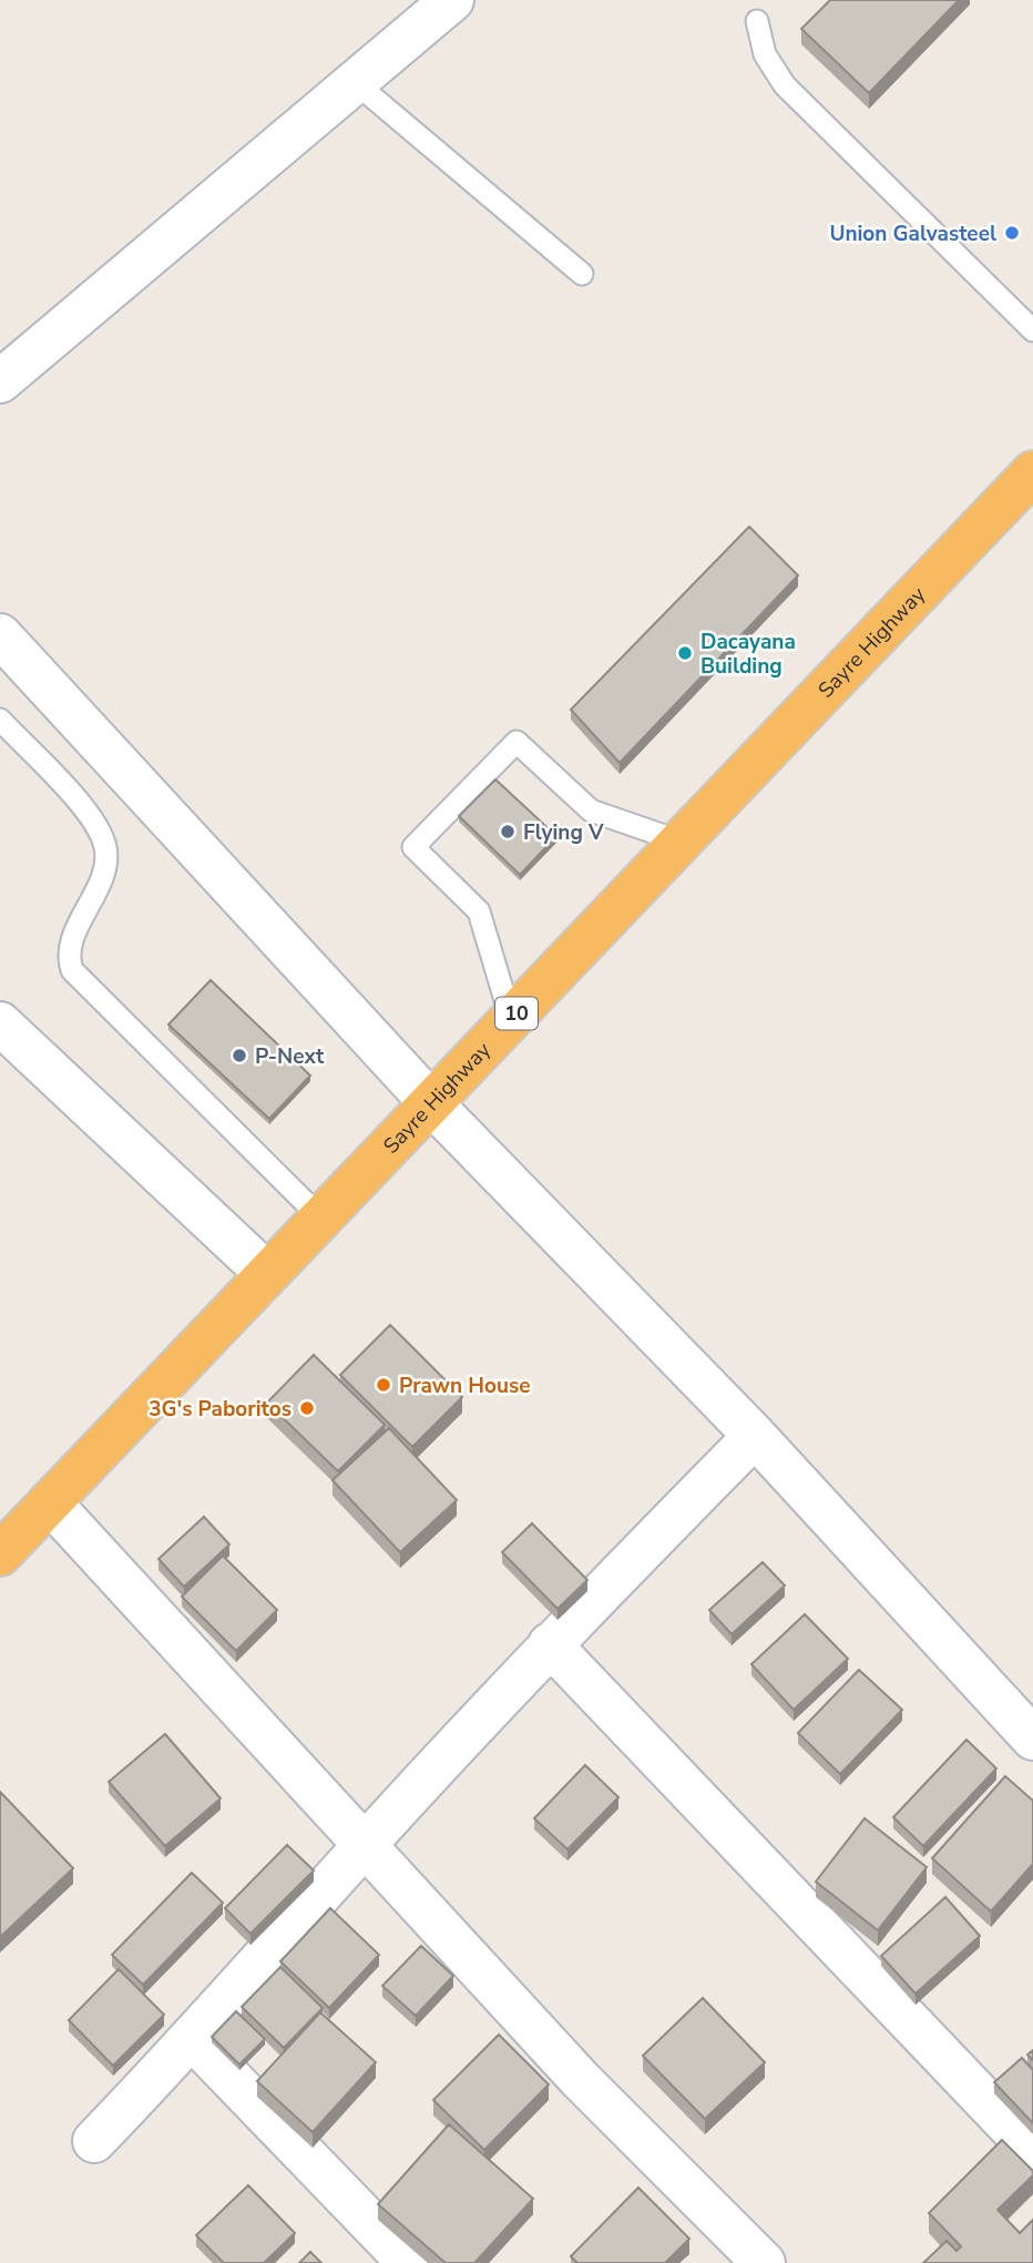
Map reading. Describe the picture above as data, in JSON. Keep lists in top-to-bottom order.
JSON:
{
  "streets": {
    "highway": ["Sayre Highway", "10"]
  },
  "places": [
    "Union Galvasteel",
    "Dacayana Building",
    "Flying V",
    "P-Next",
    "Prawn House",
    "3G's Paboritos"
  ]
}
